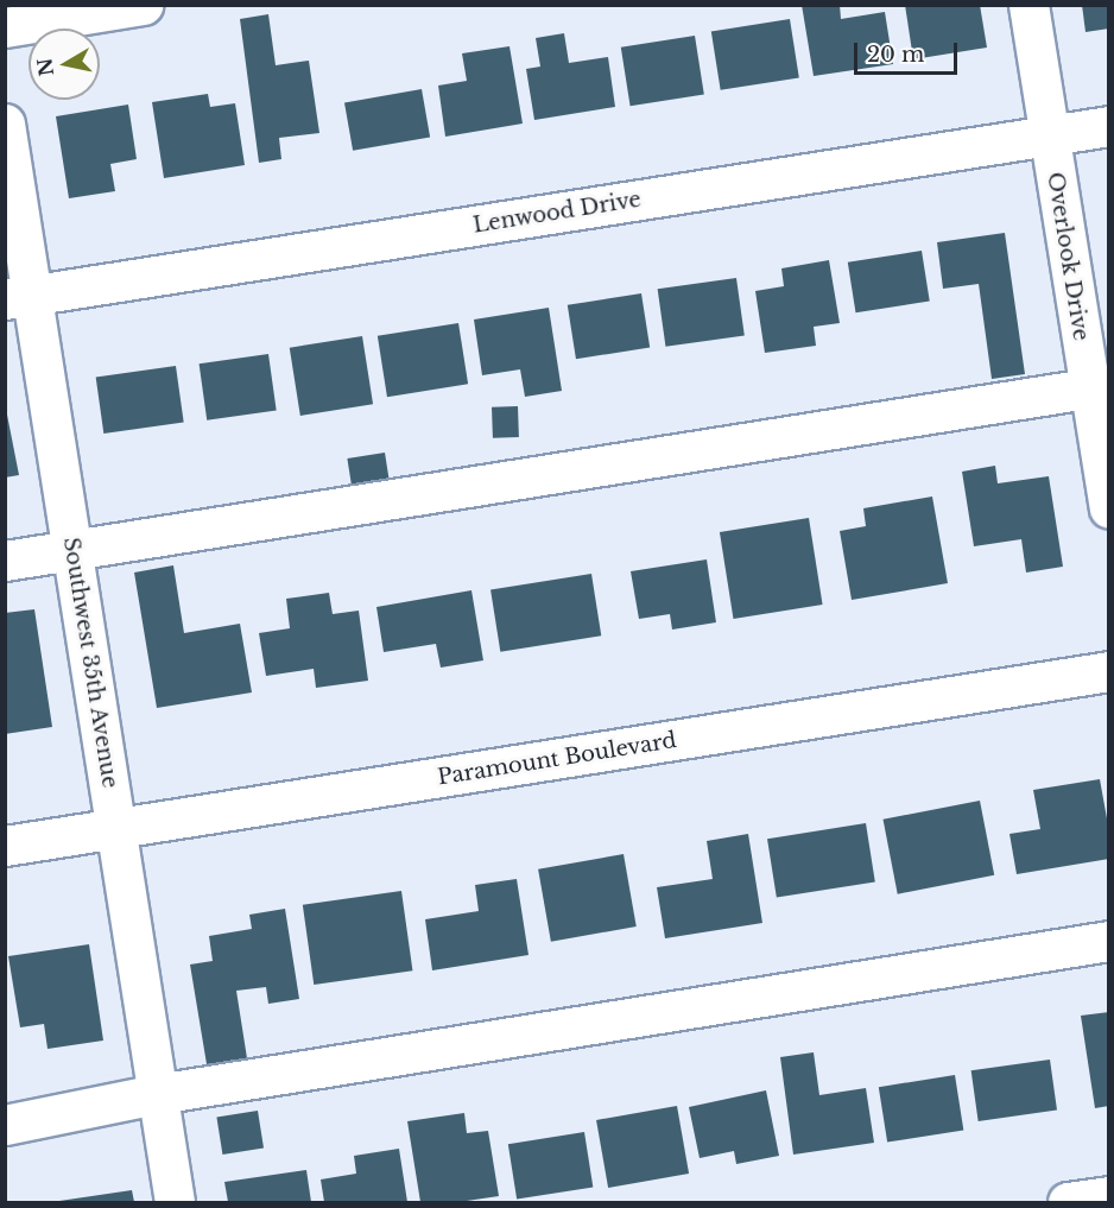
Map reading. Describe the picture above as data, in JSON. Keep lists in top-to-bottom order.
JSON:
{
  "streets": {
    "street": [
      "Lenwood Drive",
      "Overlook Drive",
      "Southwest 35th Avenue",
      "Paramount Boulevard"
    ]
  },
  "crossings": [
    ["Lenwood Drive", "Overlook Drive"],
    ["Lenwood Drive", "Southwest 35th Avenue"],
    ["Southwest 35th Avenue", "Paramount Boulevard"]
  ],
  "scale_bar": "20 m",
  "north": "left"
}
